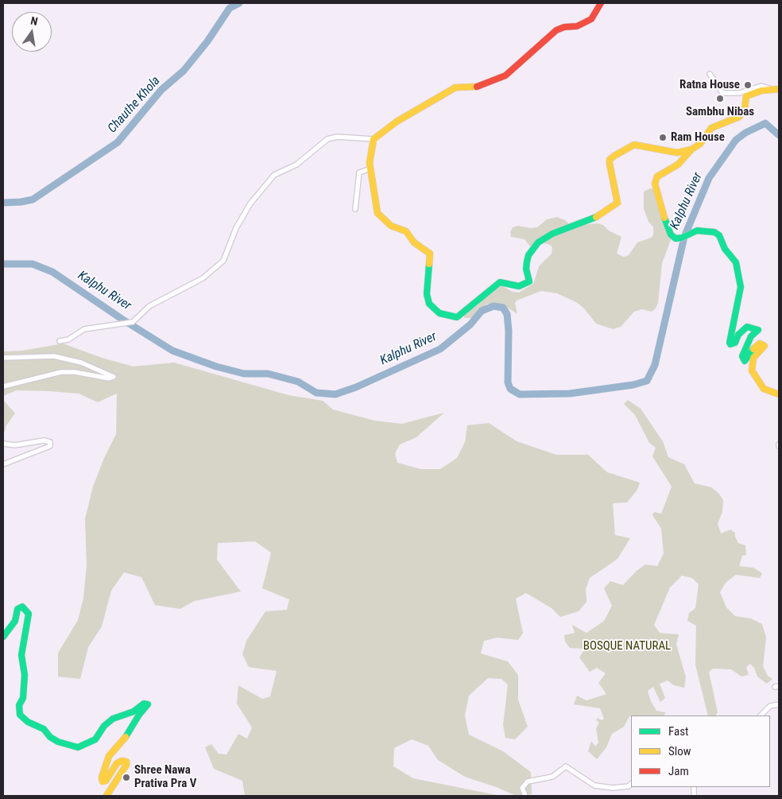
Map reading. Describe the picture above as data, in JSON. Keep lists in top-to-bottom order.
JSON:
{
  "water": ["Chauthe Khola", "Kalphu River"],
  "parks": ["BOSQUE NATURAL"],
  "places": [
    "Ratna House",
    "Sambhu Nibas",
    "Ram House",
    "Shree Nawa Prativa Pra V"
  ],
  "legend": ["Fast", "Slow", "Jam"],
  "north": "top"
}
